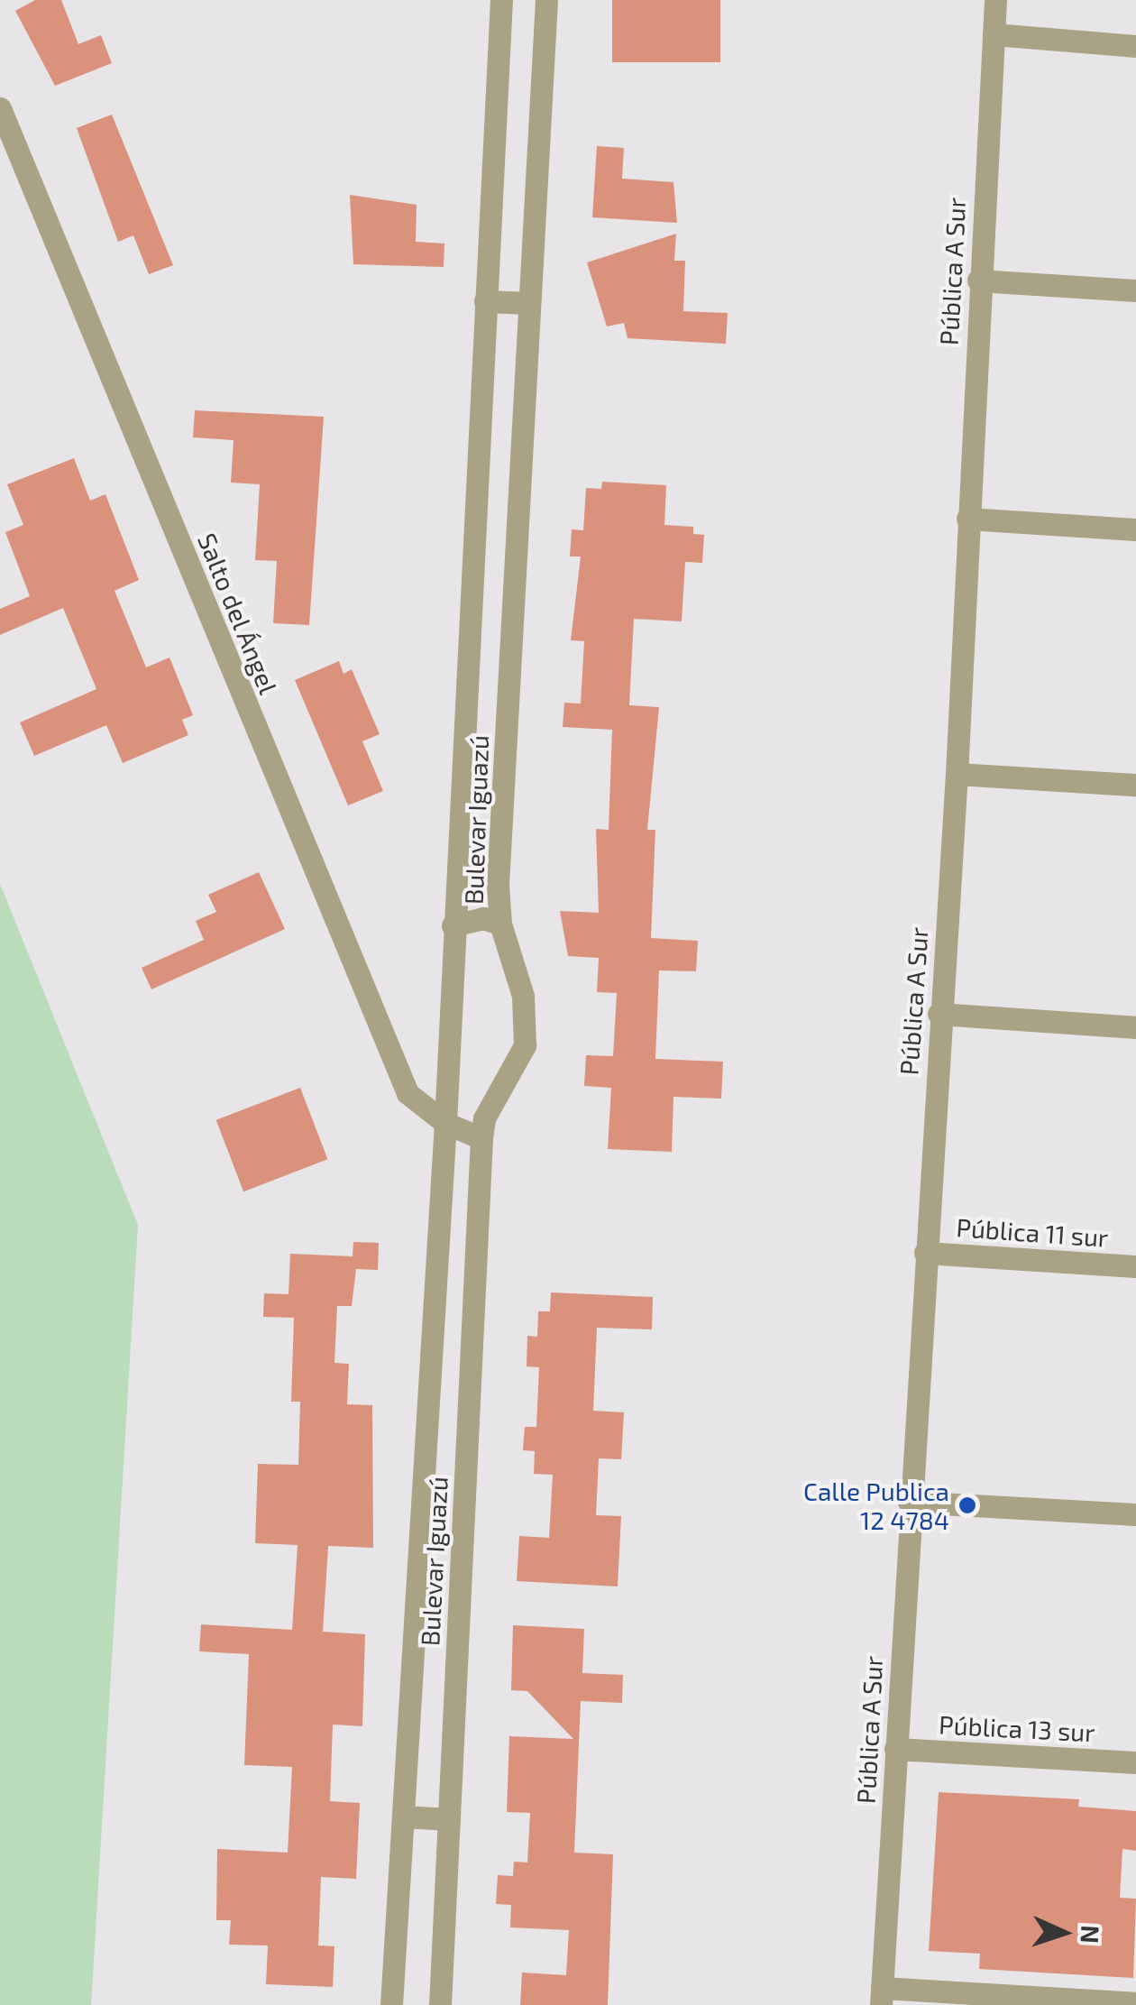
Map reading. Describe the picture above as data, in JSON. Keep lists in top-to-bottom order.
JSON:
{
  "streets": {
    "street": [
      "Pública A Sur",
      "Salto del Ángel",
      "Bulevar Iguazú",
      "Pública 11 sur",
      "Pública 13 sur"
    ]
  },
  "crossings": [
    ["Pública A Sur", "Pública 11 sur"],
    ["Pública A Sur", "Pública 13 sur"],
    ["Salto del Ángel", "Bulevar Iguazú"]
  ],
  "places": ["Calle Publica 12 4784"],
  "north": "right"
}
